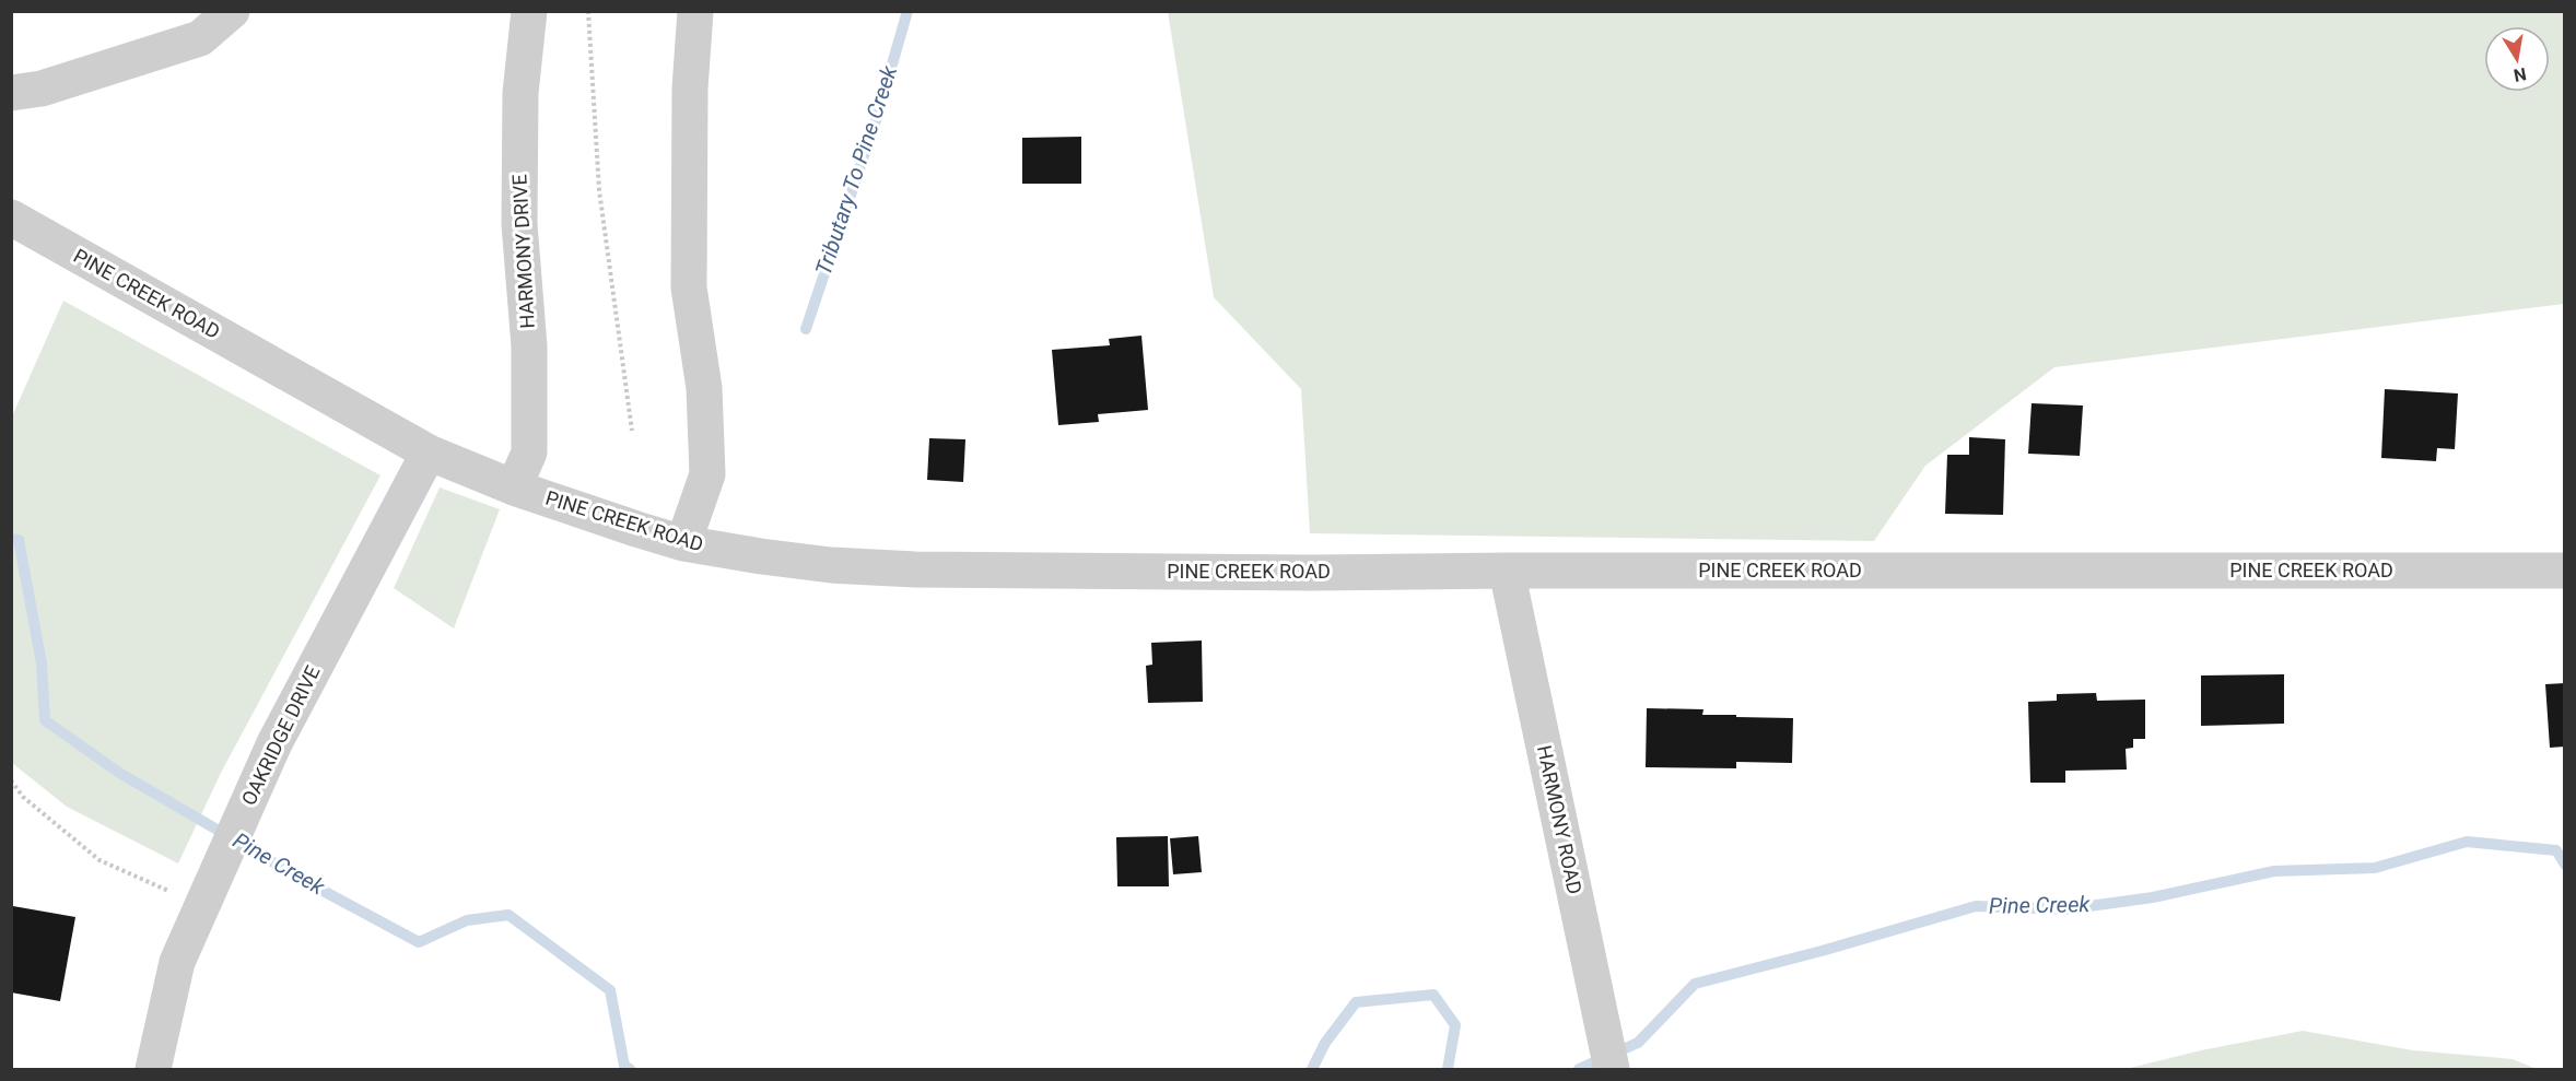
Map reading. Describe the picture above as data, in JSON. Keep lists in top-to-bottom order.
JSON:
{
  "streets": {
    "street": [
      "HARMONY DRIVE",
      "PINE CREEK ROAD",
      "OAKRIDGE DRIVE",
      "HARMONY ROAD"
    ]
  },
  "crossings": [
    ["HARMONY DRIVE", "PINE CREEK ROAD"],
    ["PINE CREEK ROAD", "OAKRIDGE DRIVE"],
    ["PINE CREEK ROAD", "HARMONY ROAD"]
  ],
  "water": ["Tributary To Pine Creek", "Pine Creek"],
  "north": "bottom"
}
